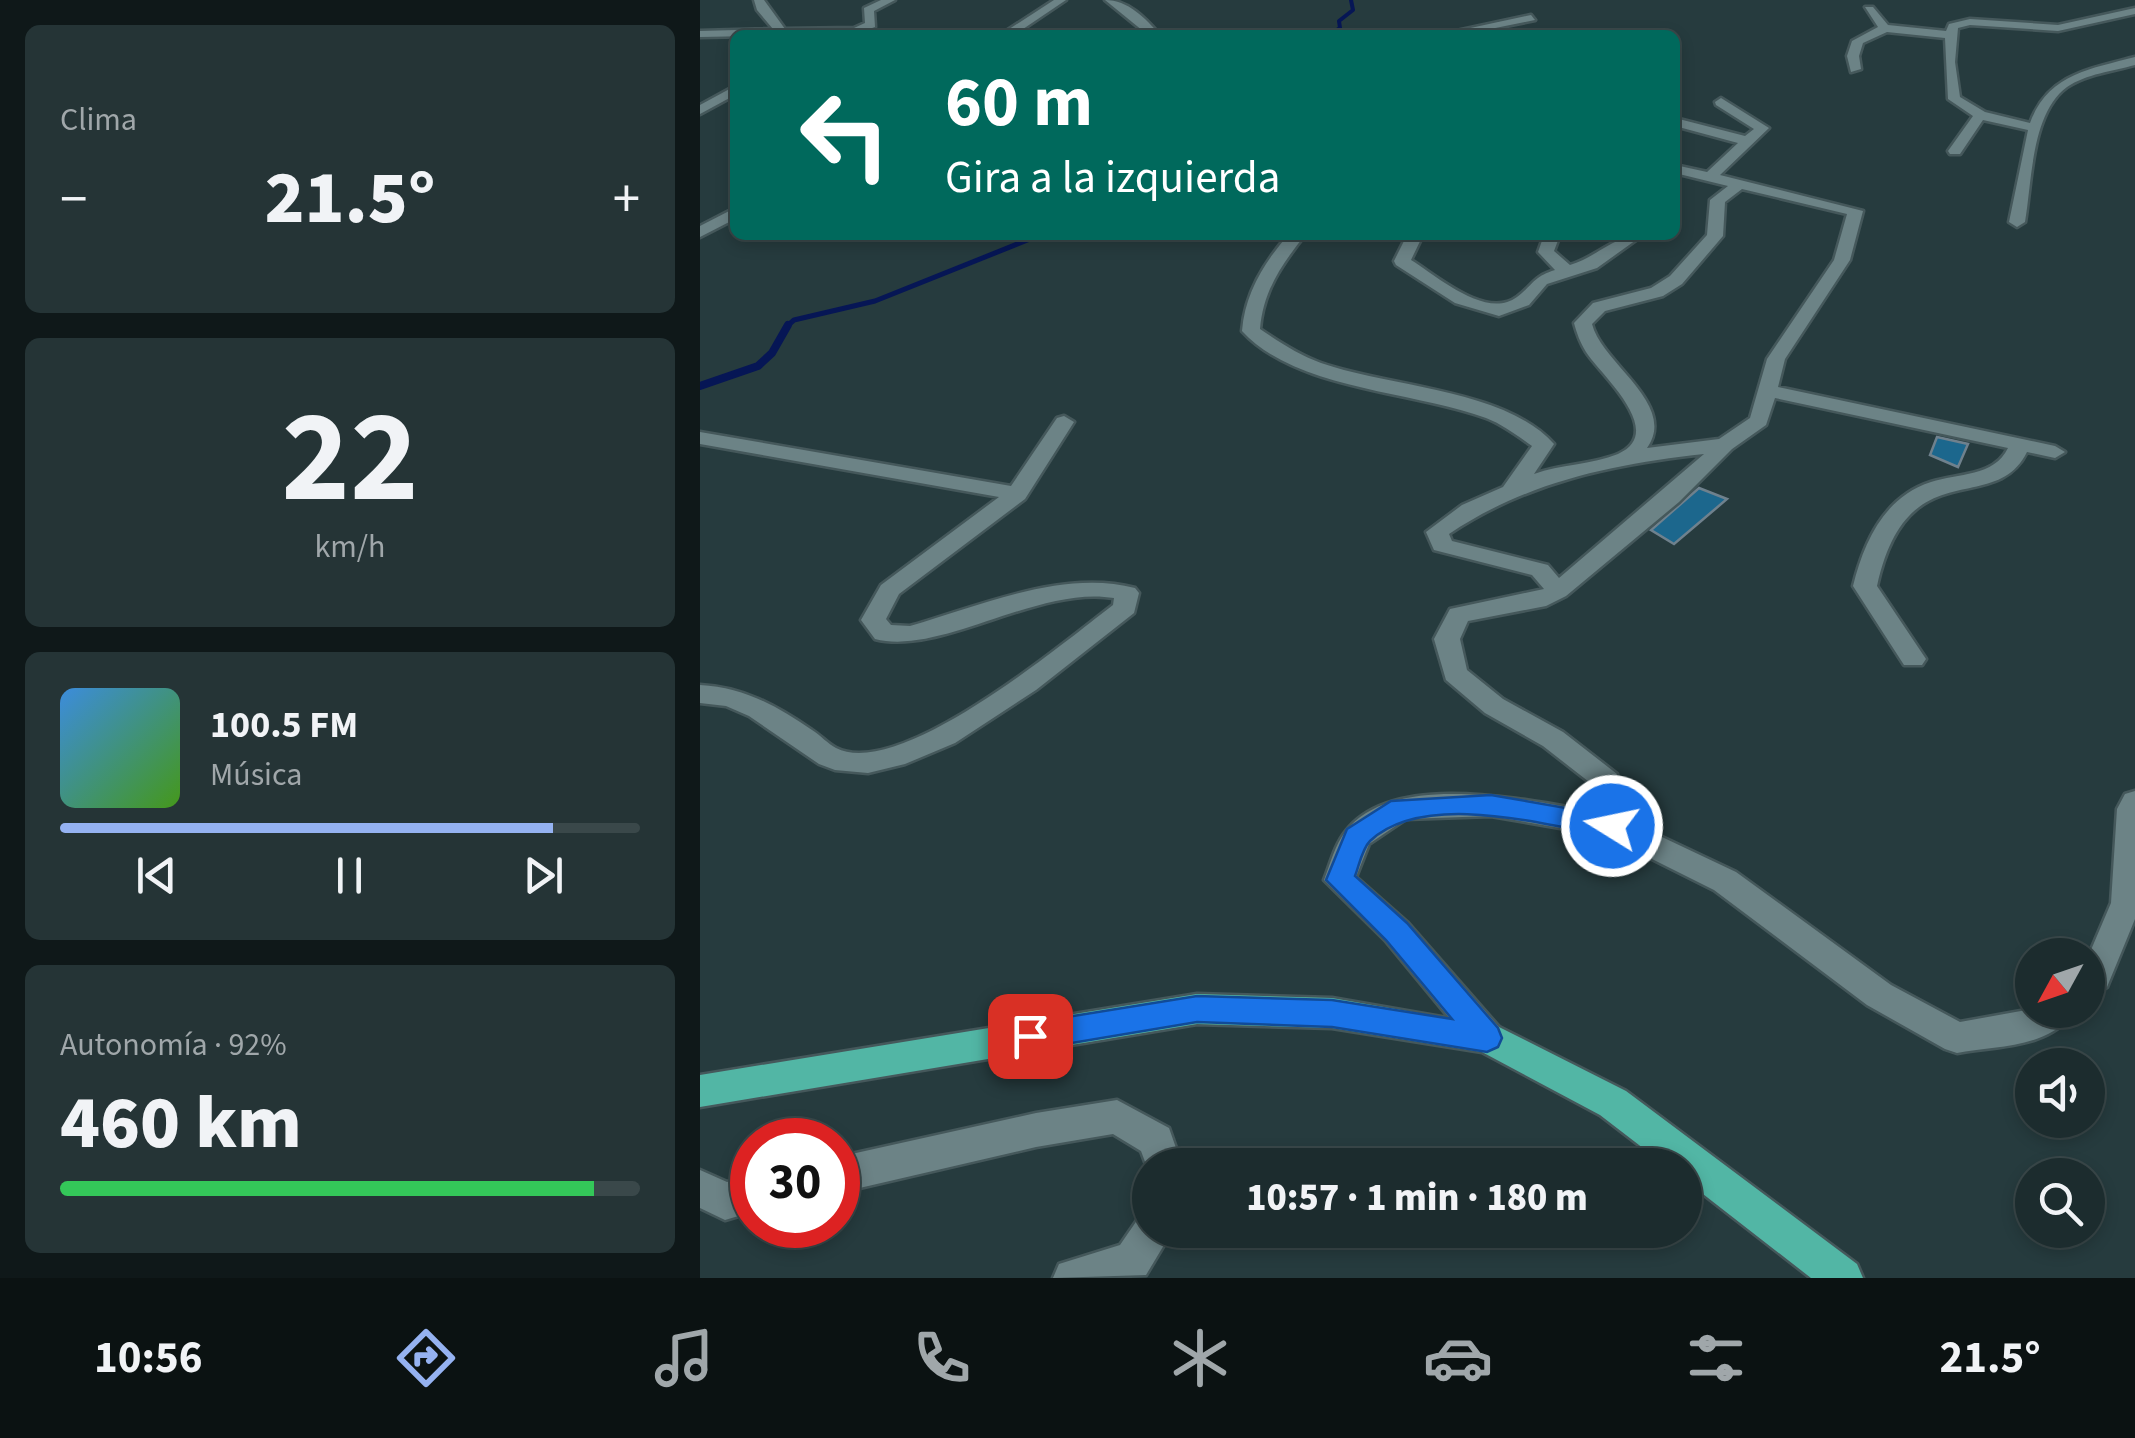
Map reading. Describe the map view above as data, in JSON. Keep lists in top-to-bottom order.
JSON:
{
  "north": "bottom left",
  "page": {
    "tile": [
      "Clima",
      ["22", "km/h"],
      ["Autonomía · 92%", "460 km"]
    ],
    "turn": ["60 m", "Gira a la izquierda"],
    "heat": ["−", "21.5°", "+"],
    "song": ["100.5 FM", "Música"],
    "limit": "30",
    "trip": "10:57 · 1 min · 180 m",
    "tabs": ["10:56", "21.5°"]
  }
}
